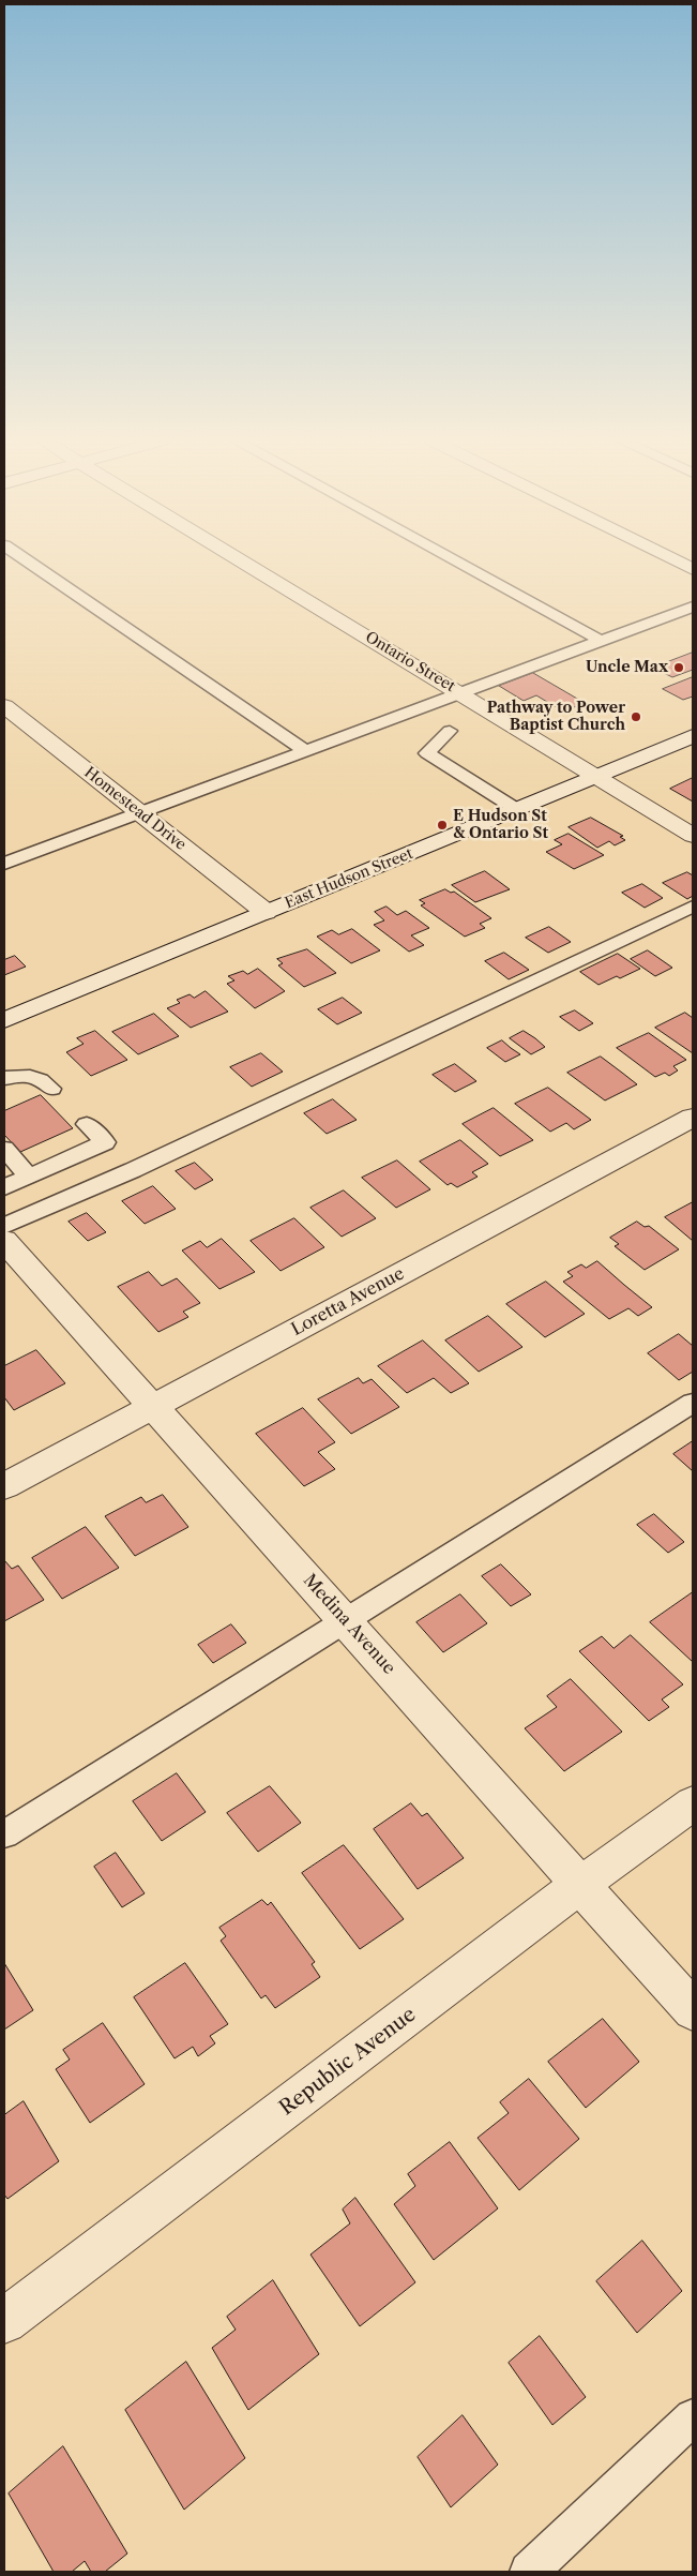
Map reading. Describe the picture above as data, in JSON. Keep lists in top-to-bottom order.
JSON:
{
  "streets": {
    "street": [
      "Ontario Street",
      "Homestead Drive",
      "East Hudson Street",
      "Loretta Avenue",
      "Medina Avenue",
      "Republic Avenue"
    ]
  },
  "crossings": [
    ["Ontario Street", "East Hudson Street"],
    ["Homestead Drive", "East Hudson Street"],
    ["Loretta Avenue", "Medina Avenue"],
    ["Medina Avenue", "Republic Avenue"]
  ],
  "places": ["Uncle Max", "Pathway to Power Baptist Church", "E Hudson St & Ontario St"]
}
